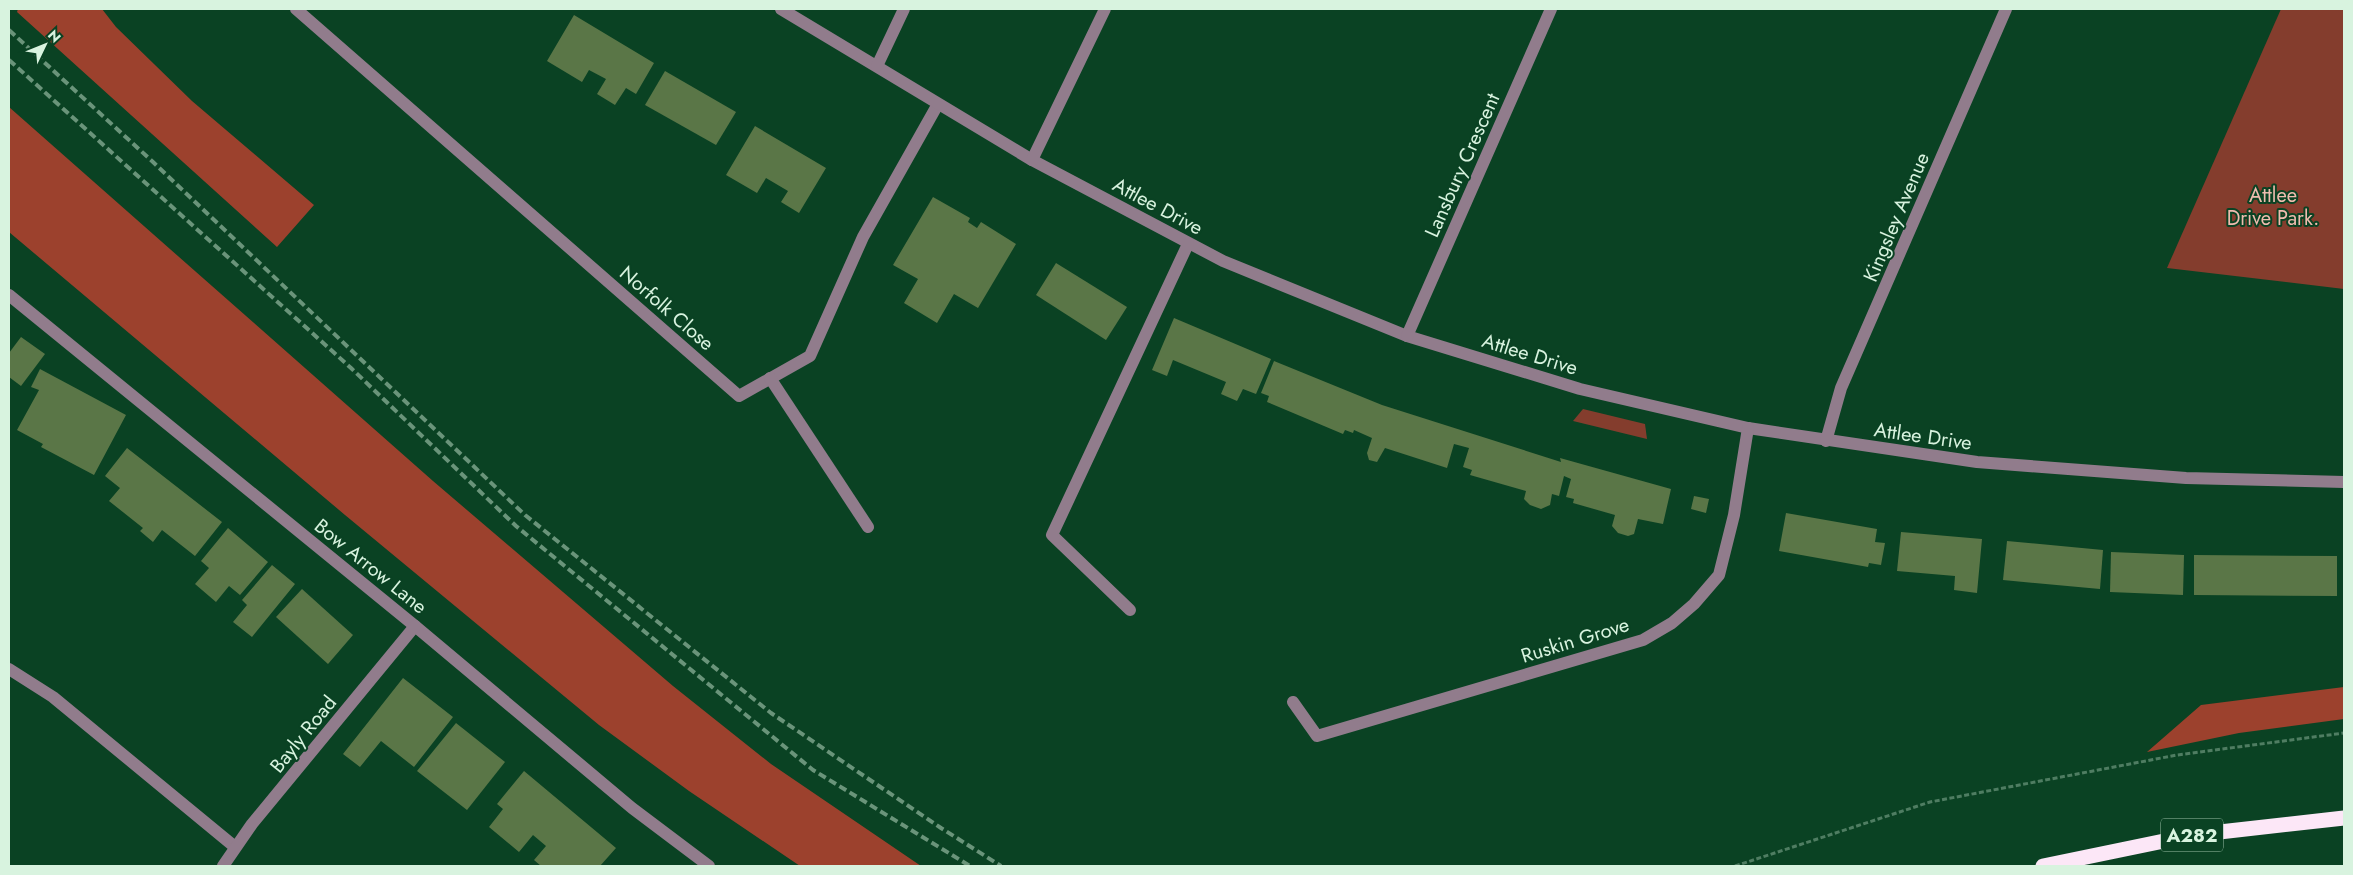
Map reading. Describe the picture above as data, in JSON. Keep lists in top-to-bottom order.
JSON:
{
  "streets": {
    "highway": ["A282"],
    "street": [
      "Lansbury Crescent",
      "Attlee Drive",
      "Kingsley Avenue",
      "Norfolk Close",
      "Bow Arrow Lane",
      "Ruskin Grove",
      "Bayly Road"
    ]
  },
  "crossings": [
    ["Lansbury Crescent", "Attlee Drive"],
    ["Attlee Drive", "Kingsley Avenue"],
    ["Attlee Drive", "Norfolk Close"],
    ["Attlee Drive", "Ruskin Grove"],
    ["Bow Arrow Lane", "Bayly Road"]
  ],
  "parks": ["Attlee Drive Park."],
  "north": "top right"
}
